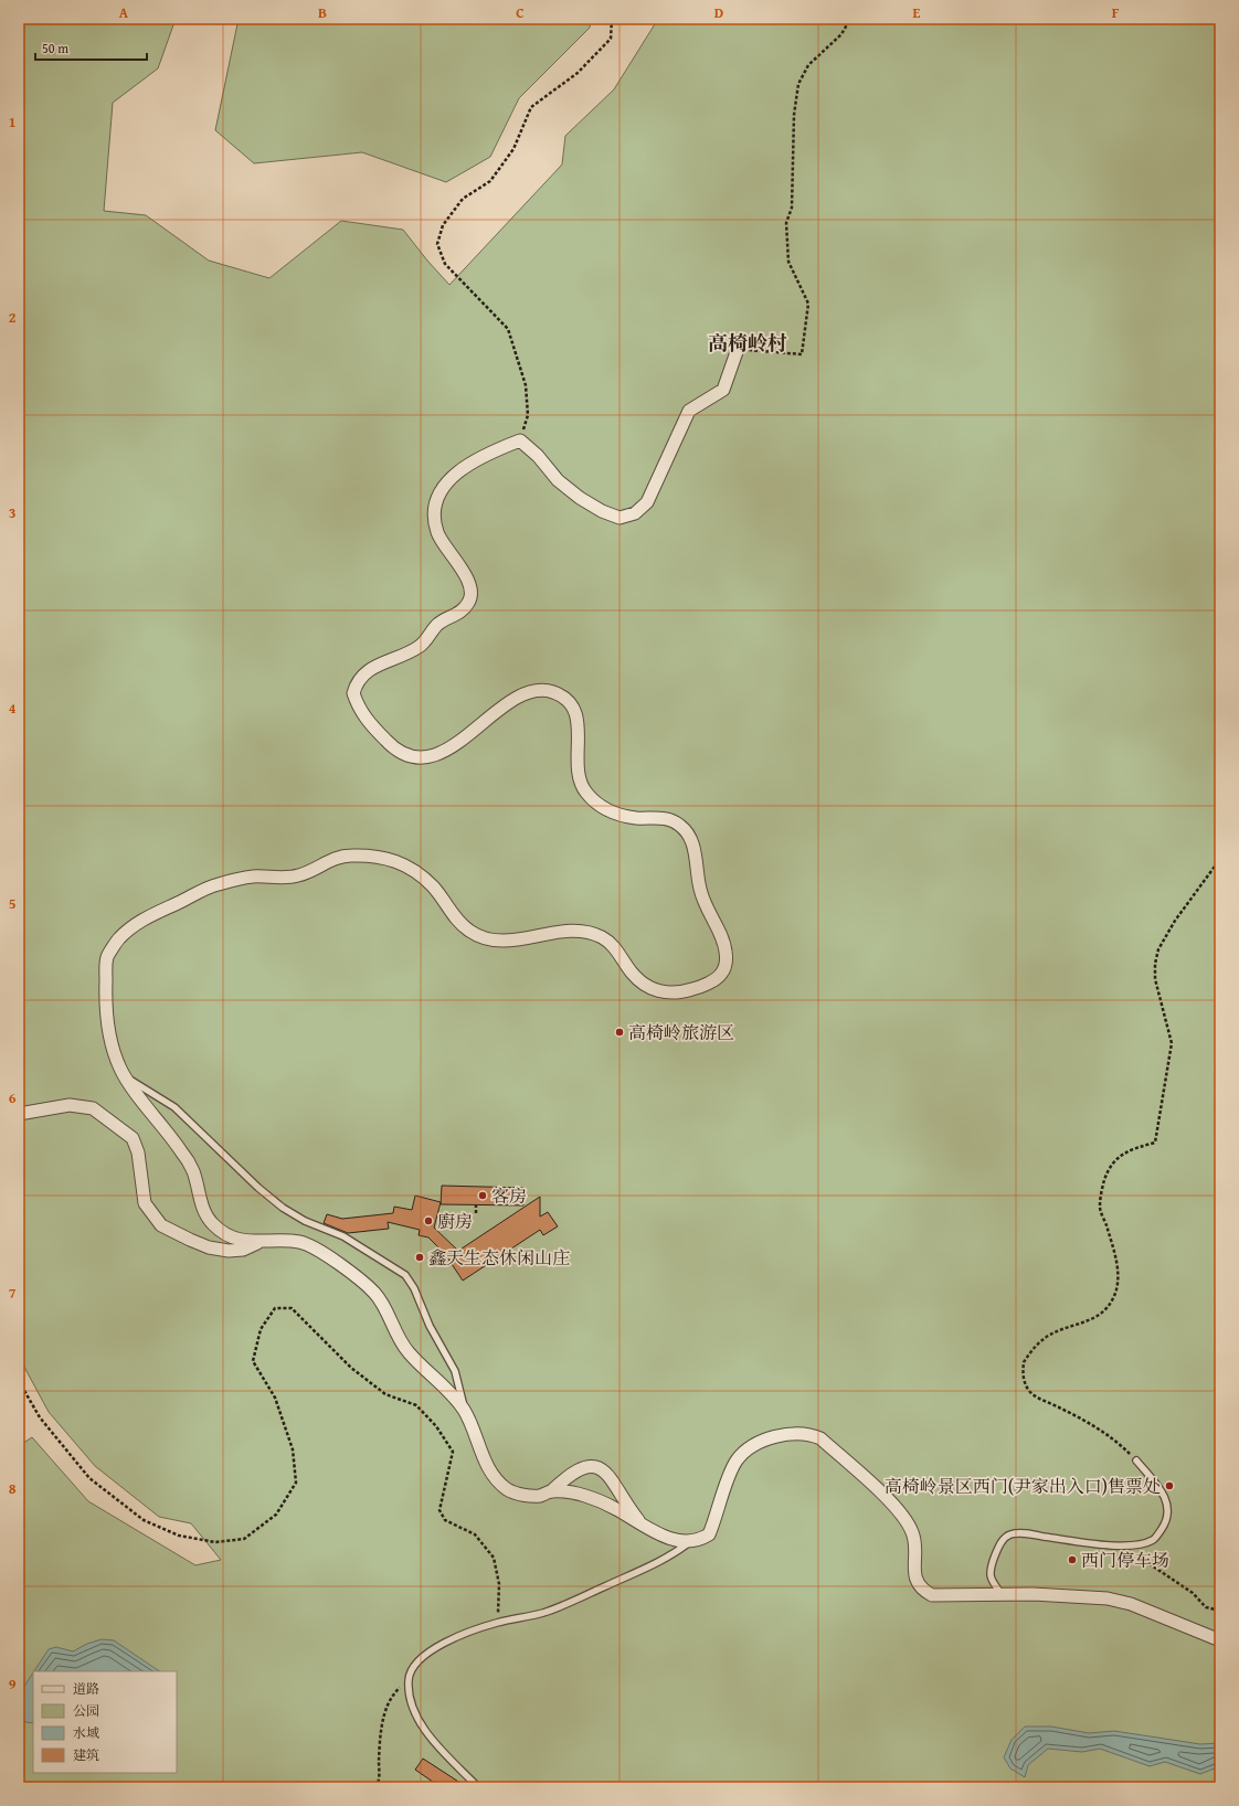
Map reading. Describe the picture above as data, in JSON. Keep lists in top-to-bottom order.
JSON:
{
  "districts": ["高椅岭村"],
  "places": [
    "高椅岭旅游区",
    "客房",
    "廚房",
    "鑫天生态休闲山庄",
    "高椅岭景区西门(尹家出入口)售票处",
    "西门停车场"
  ],
  "legend": [
    "道路",
    "公园",
    "水域",
    "建筑"
  ],
  "scale_bar": "50 m",
  "grid": {
    "columns": [
      "A",
      "B",
      "C",
      "D",
      "E",
      "F"
    ],
    "rows": [
      "1",
      "2",
      "3",
      "4",
      "5",
      "6",
      "7",
      "8",
      "9"
    ]
  }
}
